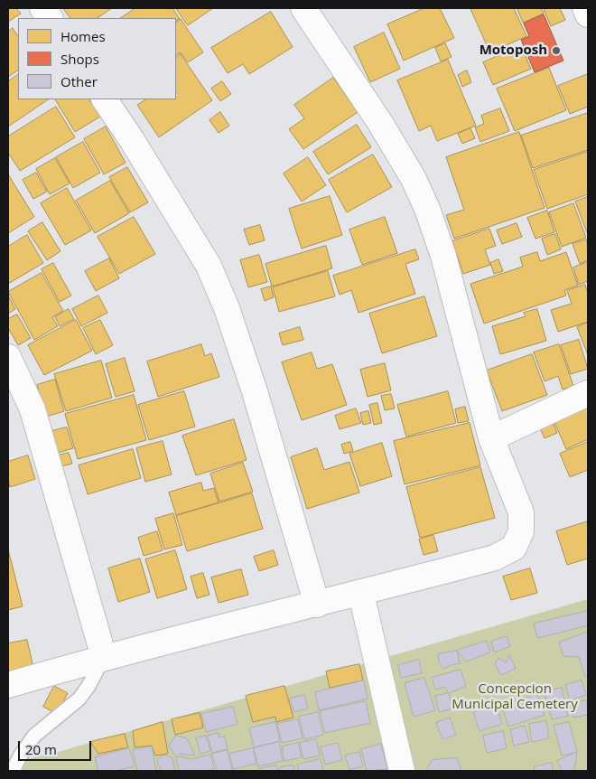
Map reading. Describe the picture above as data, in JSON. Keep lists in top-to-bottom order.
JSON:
{
  "parks": ["Concepcion Municipal Cemetery"],
  "places": ["Motoposh"],
  "legend": ["Homes", "Shops", "Other"],
  "scale_bar": "20 m"
}
